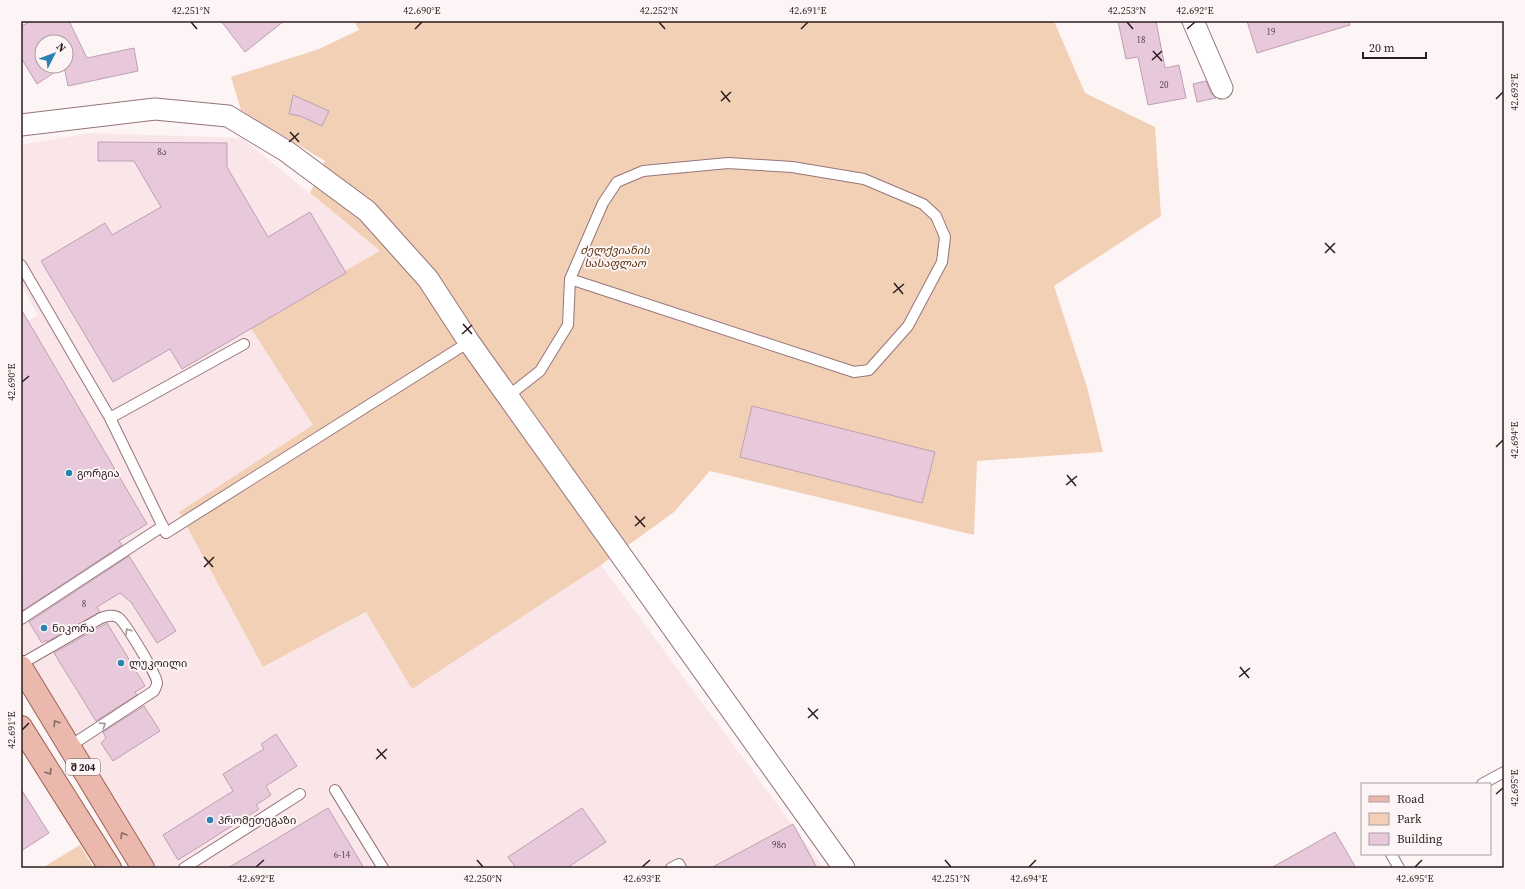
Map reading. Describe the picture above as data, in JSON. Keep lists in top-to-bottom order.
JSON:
{
  "streets": {
    "main road": ["შ 204"]
  },
  "parks": ["ძელქვიანის სასაფლაო"],
  "places": [
    "გორგია",
    "ნიკორა",
    "ლუკოილი",
    "პრომეთეგაზი"
  ],
  "house_numbers": [
    "19",
    "18",
    "20",
    "8ა",
    "8",
    "98ი",
    "6-14"
  ],
  "legend": ["Road", "Park", "Building"],
  "scale_bar": "20 m",
  "north": "top right",
  "coordinates": [
    "42.251°N",
    "42.690°E",
    "42.252°N",
    "42.691°E",
    "42.253°N",
    "42.692°E",
    "42.693°E",
    "42.694°E",
    "42.695°E",
    "42.250°N"
  ]
}
